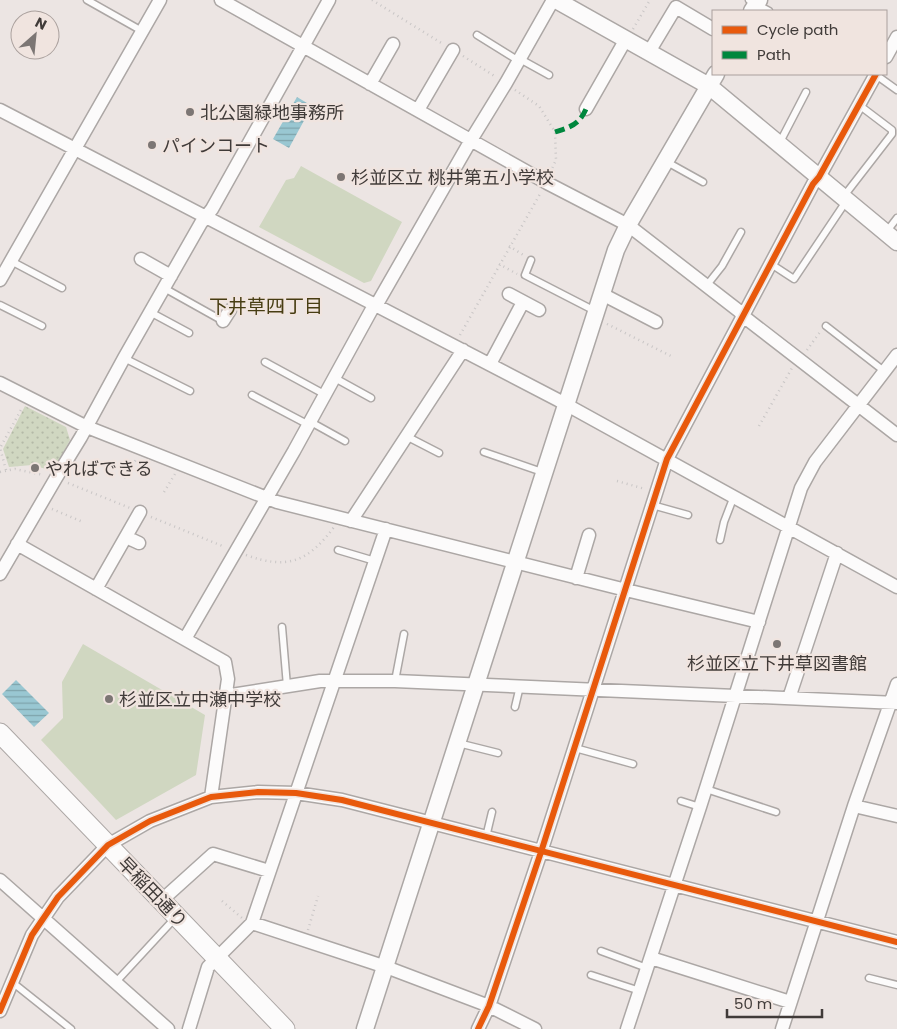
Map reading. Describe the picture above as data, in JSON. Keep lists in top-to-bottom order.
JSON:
{
  "streets": {
    "main road": ["早稲田通り"]
  },
  "districts": ["下井草四丁目"],
  "places": [
    "北公園緑地事務所",
    "パインコート",
    "杉並区立 桃井第五小学校",
    "やればできる",
    "杉並区立下井草図書館",
    "杉並区立中瀬中学校"
  ],
  "legend": ["Cycle path", "Path"],
  "scale_bar": "50 m",
  "north": "top right"
}
